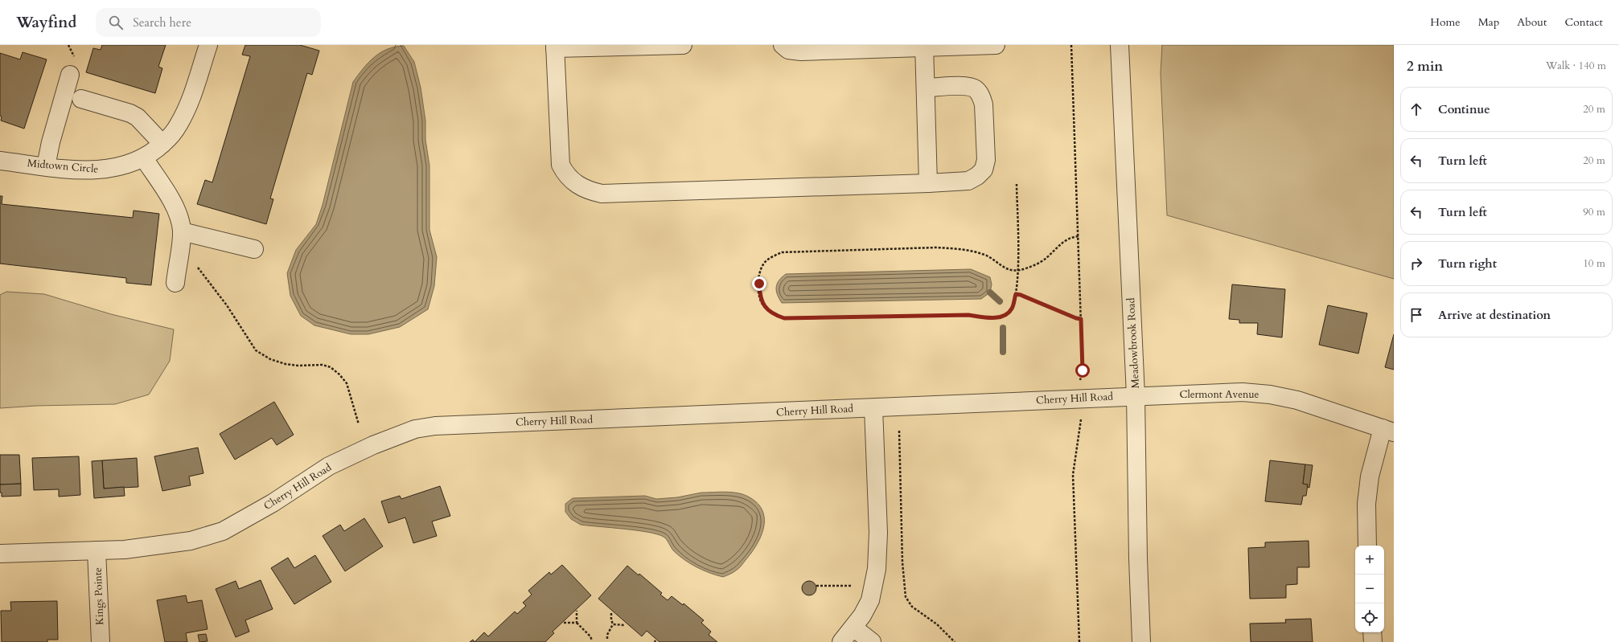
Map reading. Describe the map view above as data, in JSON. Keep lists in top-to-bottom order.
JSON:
{
  "streets": {
    "street": [
      "Midtown Circle",
      "Meadowbrook Road",
      "Clermont Avenue",
      "Cherry Hill Road",
      "Kings Pointe"
    ]
  },
  "crossings": [
    ["Meadowbrook Road", "Clermont Avenue"],
    ["Meadowbrook Road", "Cherry Hill Road"],
    ["Clermont Avenue", "Cherry Hill Road"],
    ["Cherry Hill Road", "Kings Pointe"]
  ],
  "page": {
    "header": "Wayfind",
    "search": "Search here",
    "nav": [
      "Home",
      "Map",
      "About",
      "Contact"
    ],
    "heading": ["2 min", "Walk · 140 m"],
    "list": [
      ["Continue", "20 m"],
      ["Turn left", "20 m"],
      ["Turn left", "90 m"],
      ["Turn right", "10 m"],
      "Arrive at destination"
    ],
    "map_buttons": ["+", "−"]
  }
}
